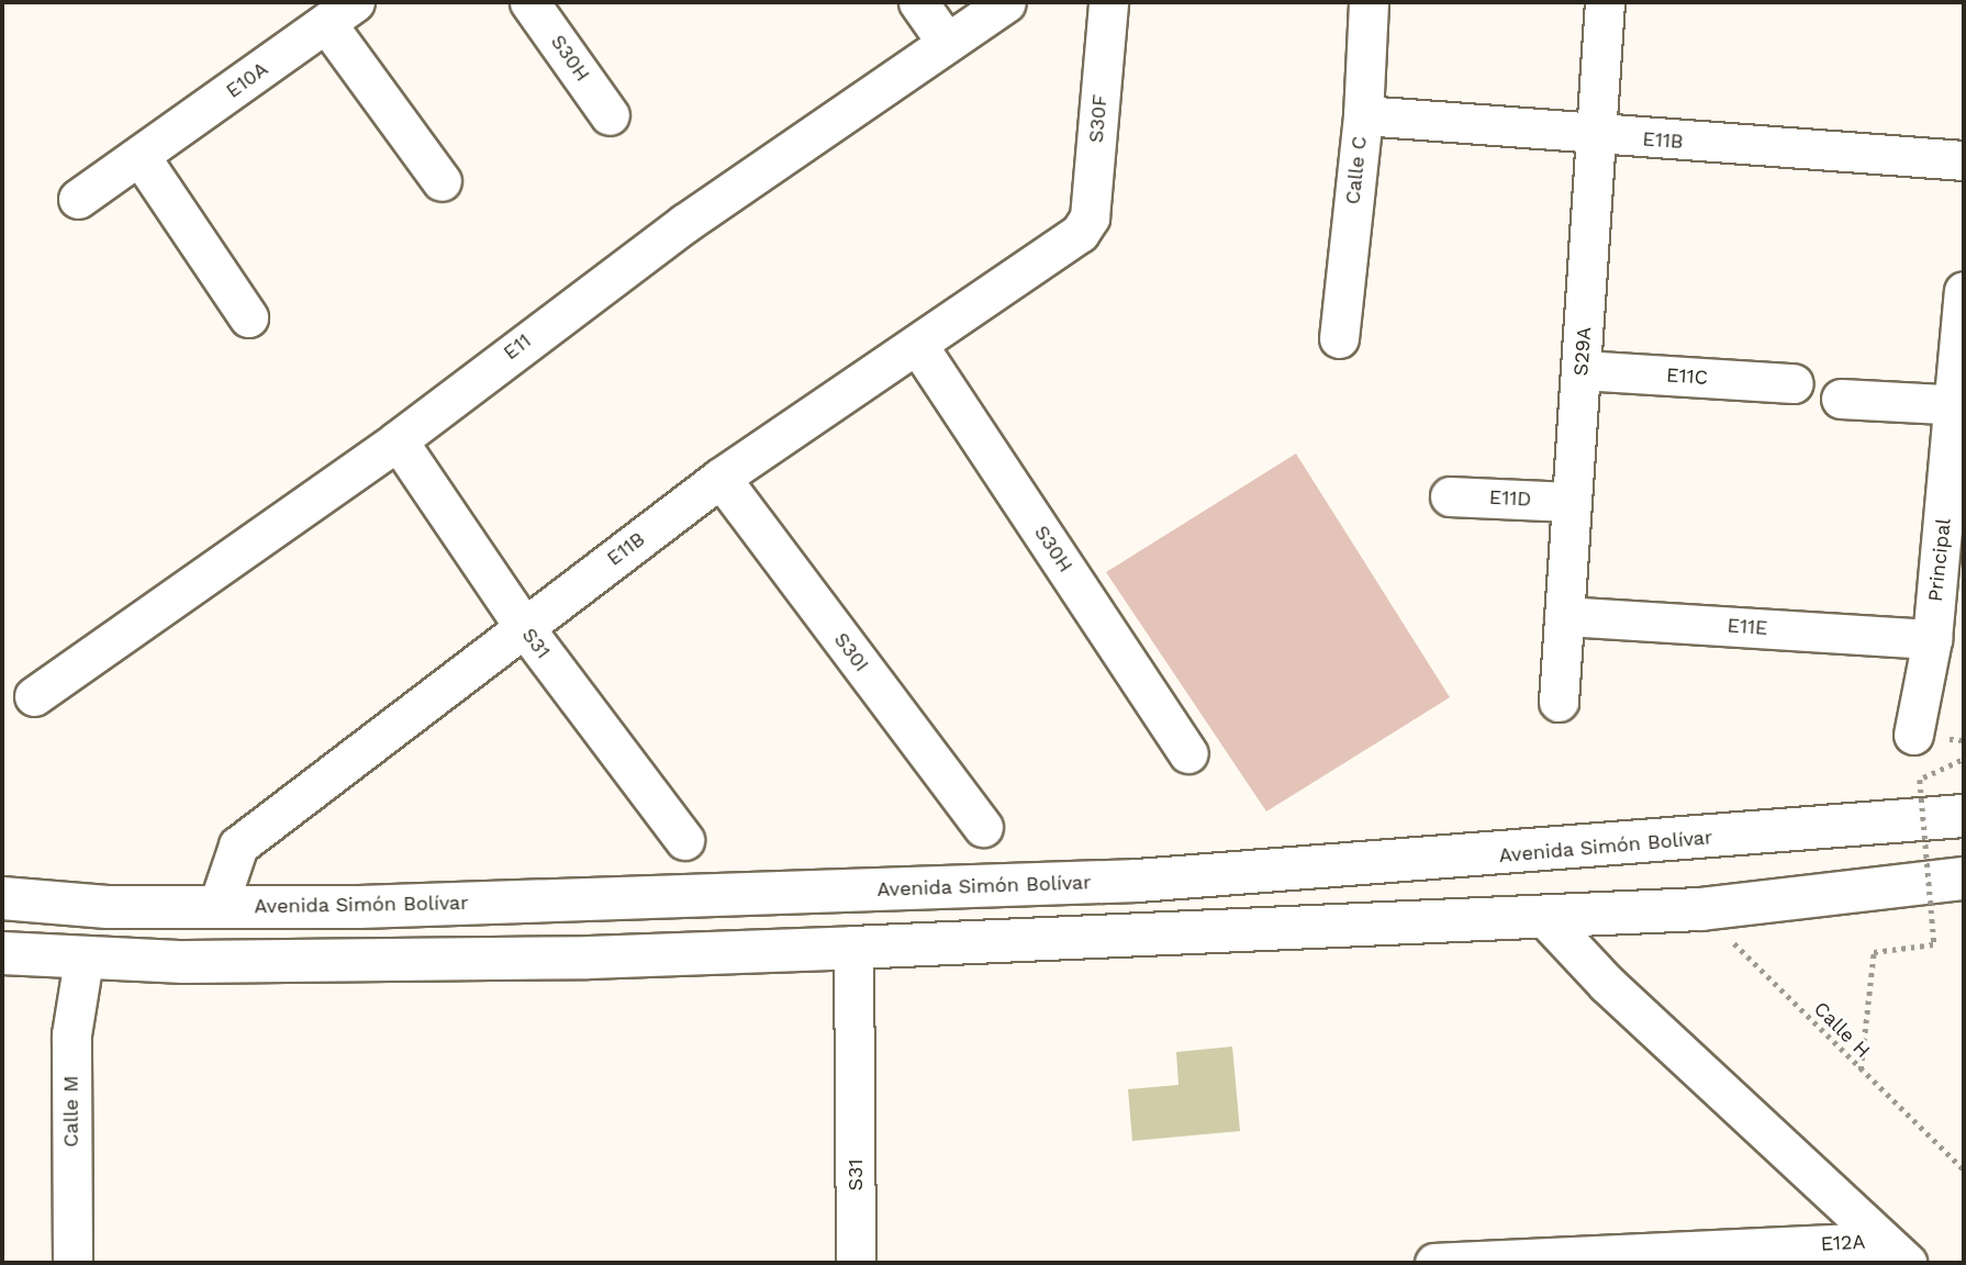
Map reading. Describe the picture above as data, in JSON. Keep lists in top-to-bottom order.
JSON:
{
  "streets": {
    "highway": ["Avenida Simón Bolívar"],
    "street": [
      "S30H",
      "E10A",
      "S30F",
      "E11B",
      "Calle C",
      "E11",
      "S29A",
      "E11C",
      "E11D",
      "Principal",
      "E11E",
      "S31",
      "S30I",
      "Calle M",
      "E12A"
    ],
    "path": ["Calle H"]
  },
  "crossings": [
    ["S30H", "E11B"],
    ["S30F", "E11B"],
    ["E11B", "Calle C"],
    ["E11B", "S29A"],
    ["E11B", "S31"],
    ["E11B", "S30I"],
    ["E11B", "Avenida Simón Bolívar"],
    ["E11", "S31"],
    ["S29A", "E11C"],
    ["S29A", "E11D"],
    ["S29A", "E11E"],
    ["Principal", "E11E"]
  ]
}
